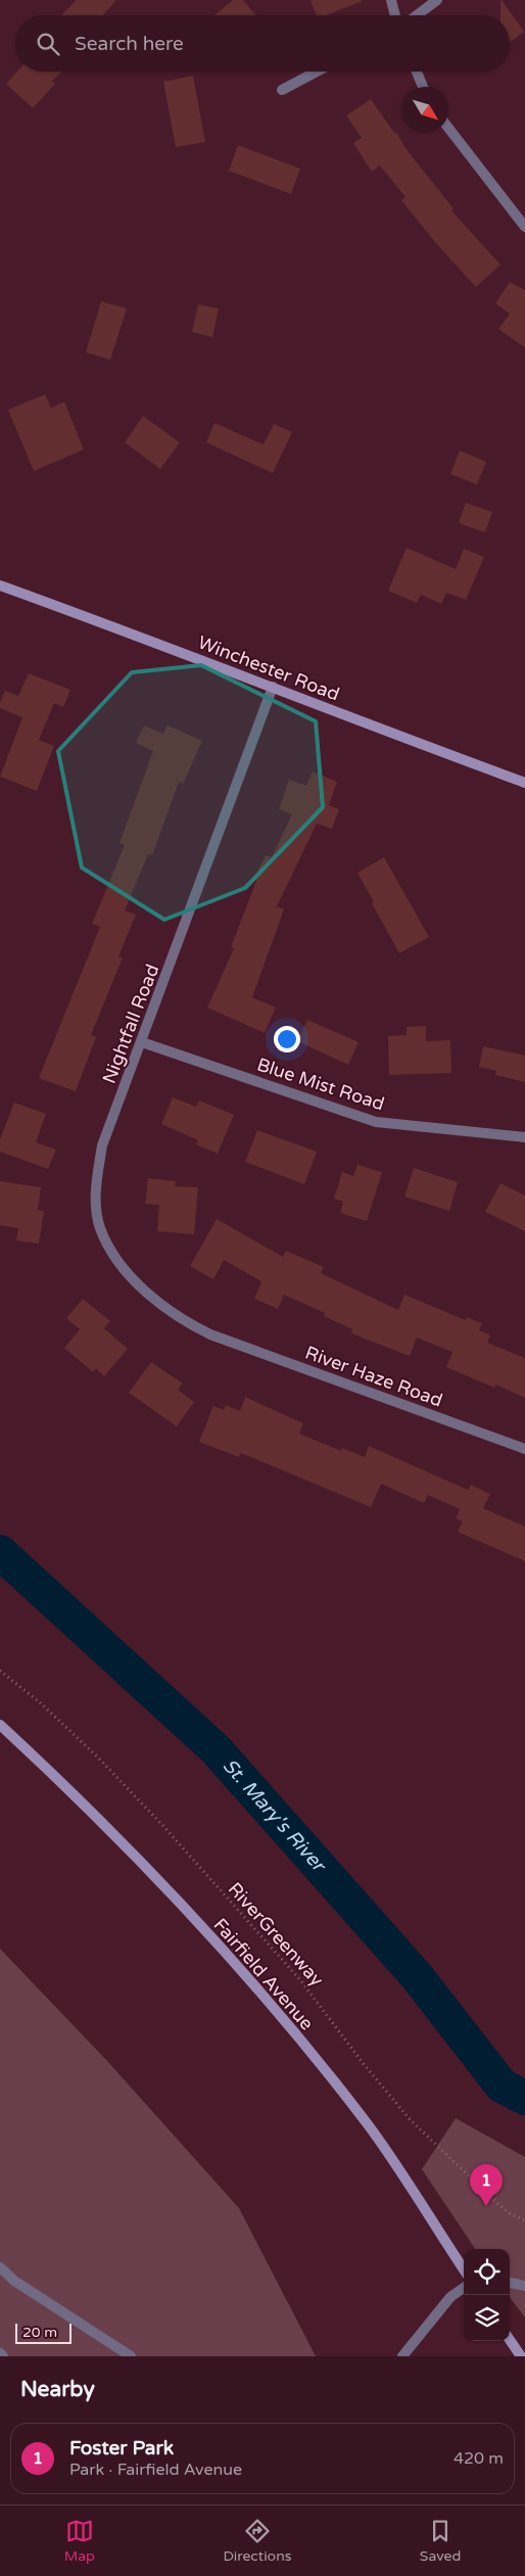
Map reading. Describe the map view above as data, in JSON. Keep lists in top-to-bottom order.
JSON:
{
  "streets": {
    "main road": ["Winchester Road", "Fairfield Avenue"],
    "street": ["Nightfall Road", "Blue Mist Road", "River Haze Road"],
    "path": ["RiverGreenway"]
  },
  "crossings": [
    ["Winchester Road", "Nightfall Road"],
    ["Nightfall Road", "Blue Mist Road"],
    ["Nightfall Road", "River Haze Road"]
  ],
  "water": ["St. Mary's River"],
  "scale_bar": "20 m",
  "north": "bottom right",
  "page": {
    "search": "Search here",
    "pins": "1",
    "scale": "20 m",
    "heading": "Nearby",
    "list": [
      {
        "mark": "1",
        "name": "Foster Park",
        "note": "Park · Fairfield Avenue",
        "value": "420 m"
      }
    ],
    "nav": ["Map", "Directions", "Saved"]
  }
}
